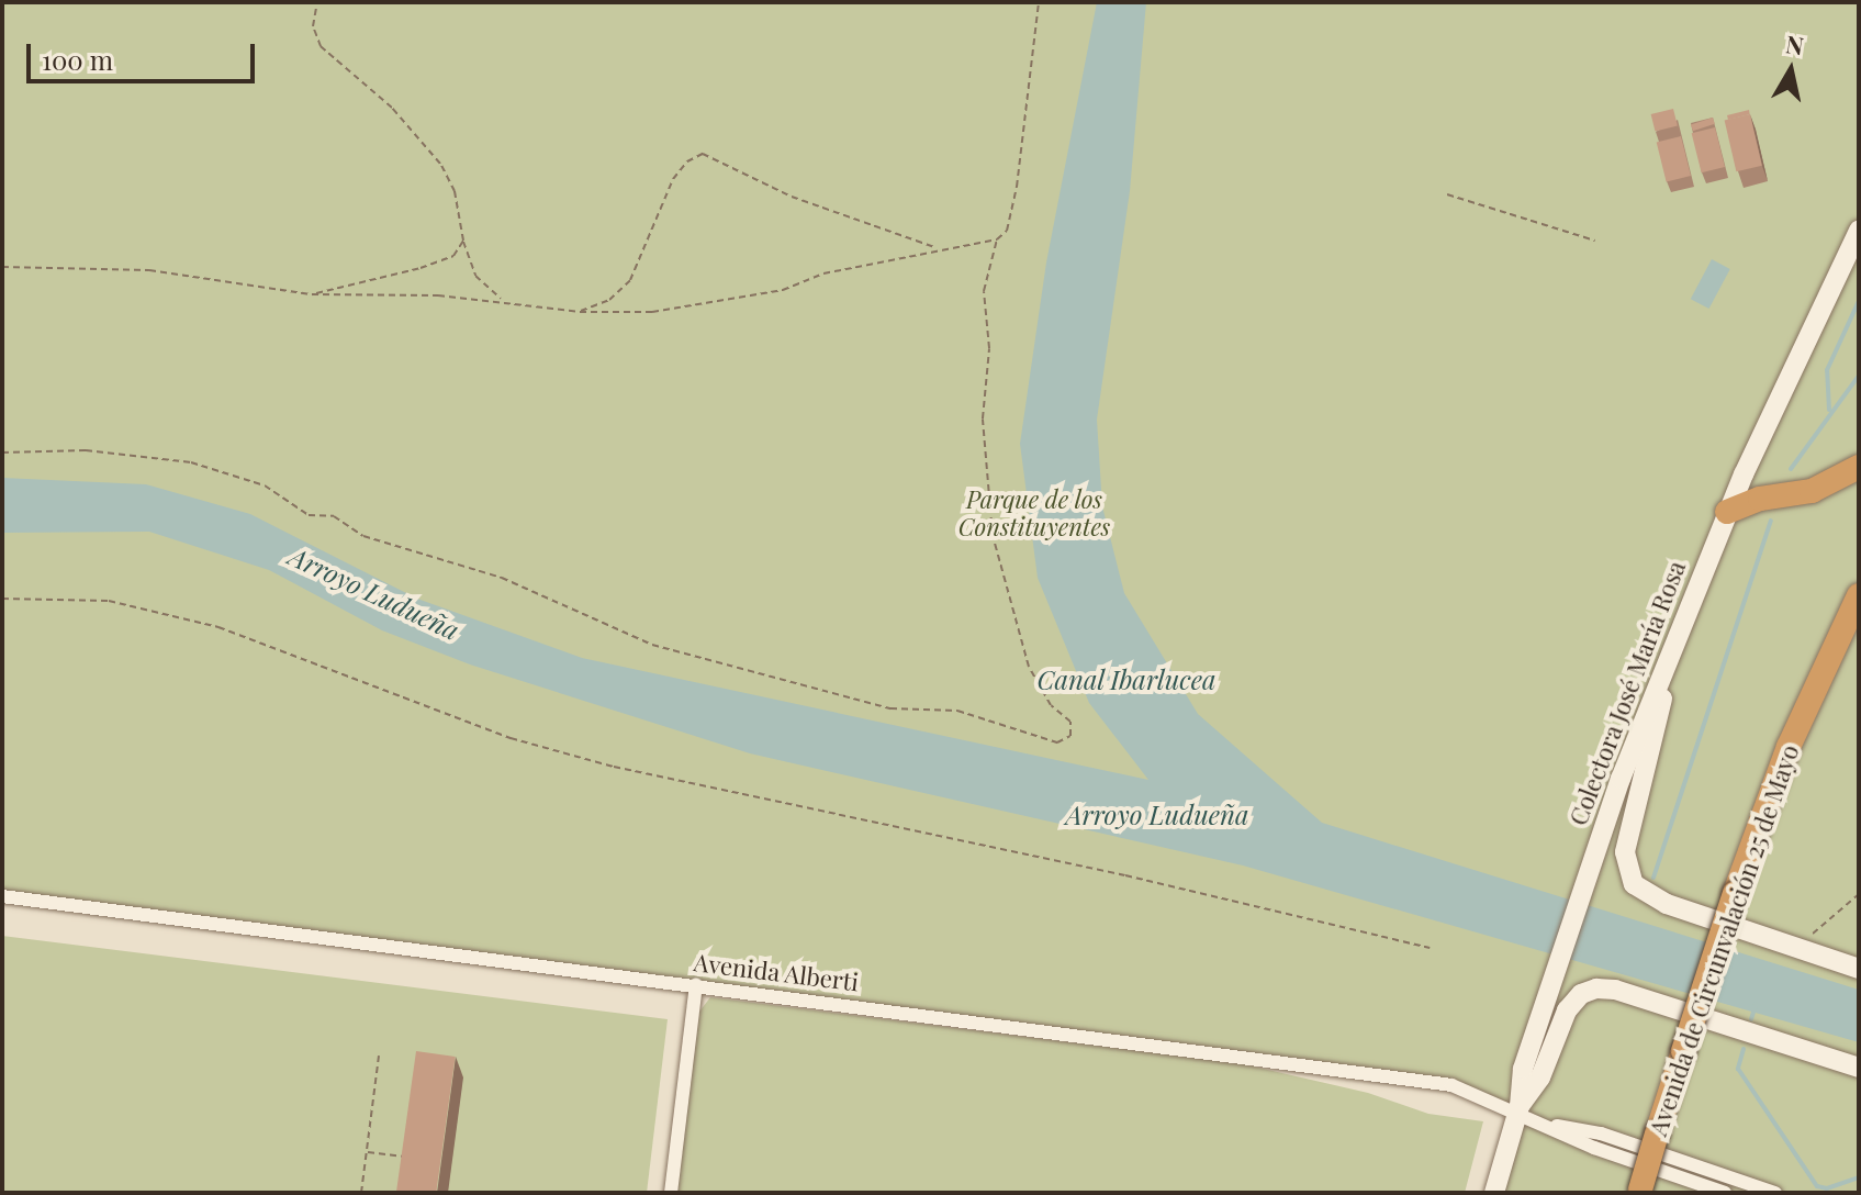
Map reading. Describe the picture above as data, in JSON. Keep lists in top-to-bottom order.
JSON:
{
  "streets": {
    "highway": ["Avenida de Circunvalación 25 de Mayo"],
    "main road": ["Colectora José María Rosa"],
    "street": ["Avenida Alberti"]
  },
  "crossings": [
    ["Colectora José María Rosa", "Avenida Alberti"]
  ],
  "water": ["Arroyo Ludueña", "Canal Ibarlucea"],
  "parks": ["Parque de los Constituyentes"],
  "scale_bar": "100 m",
  "north": "top"
}
